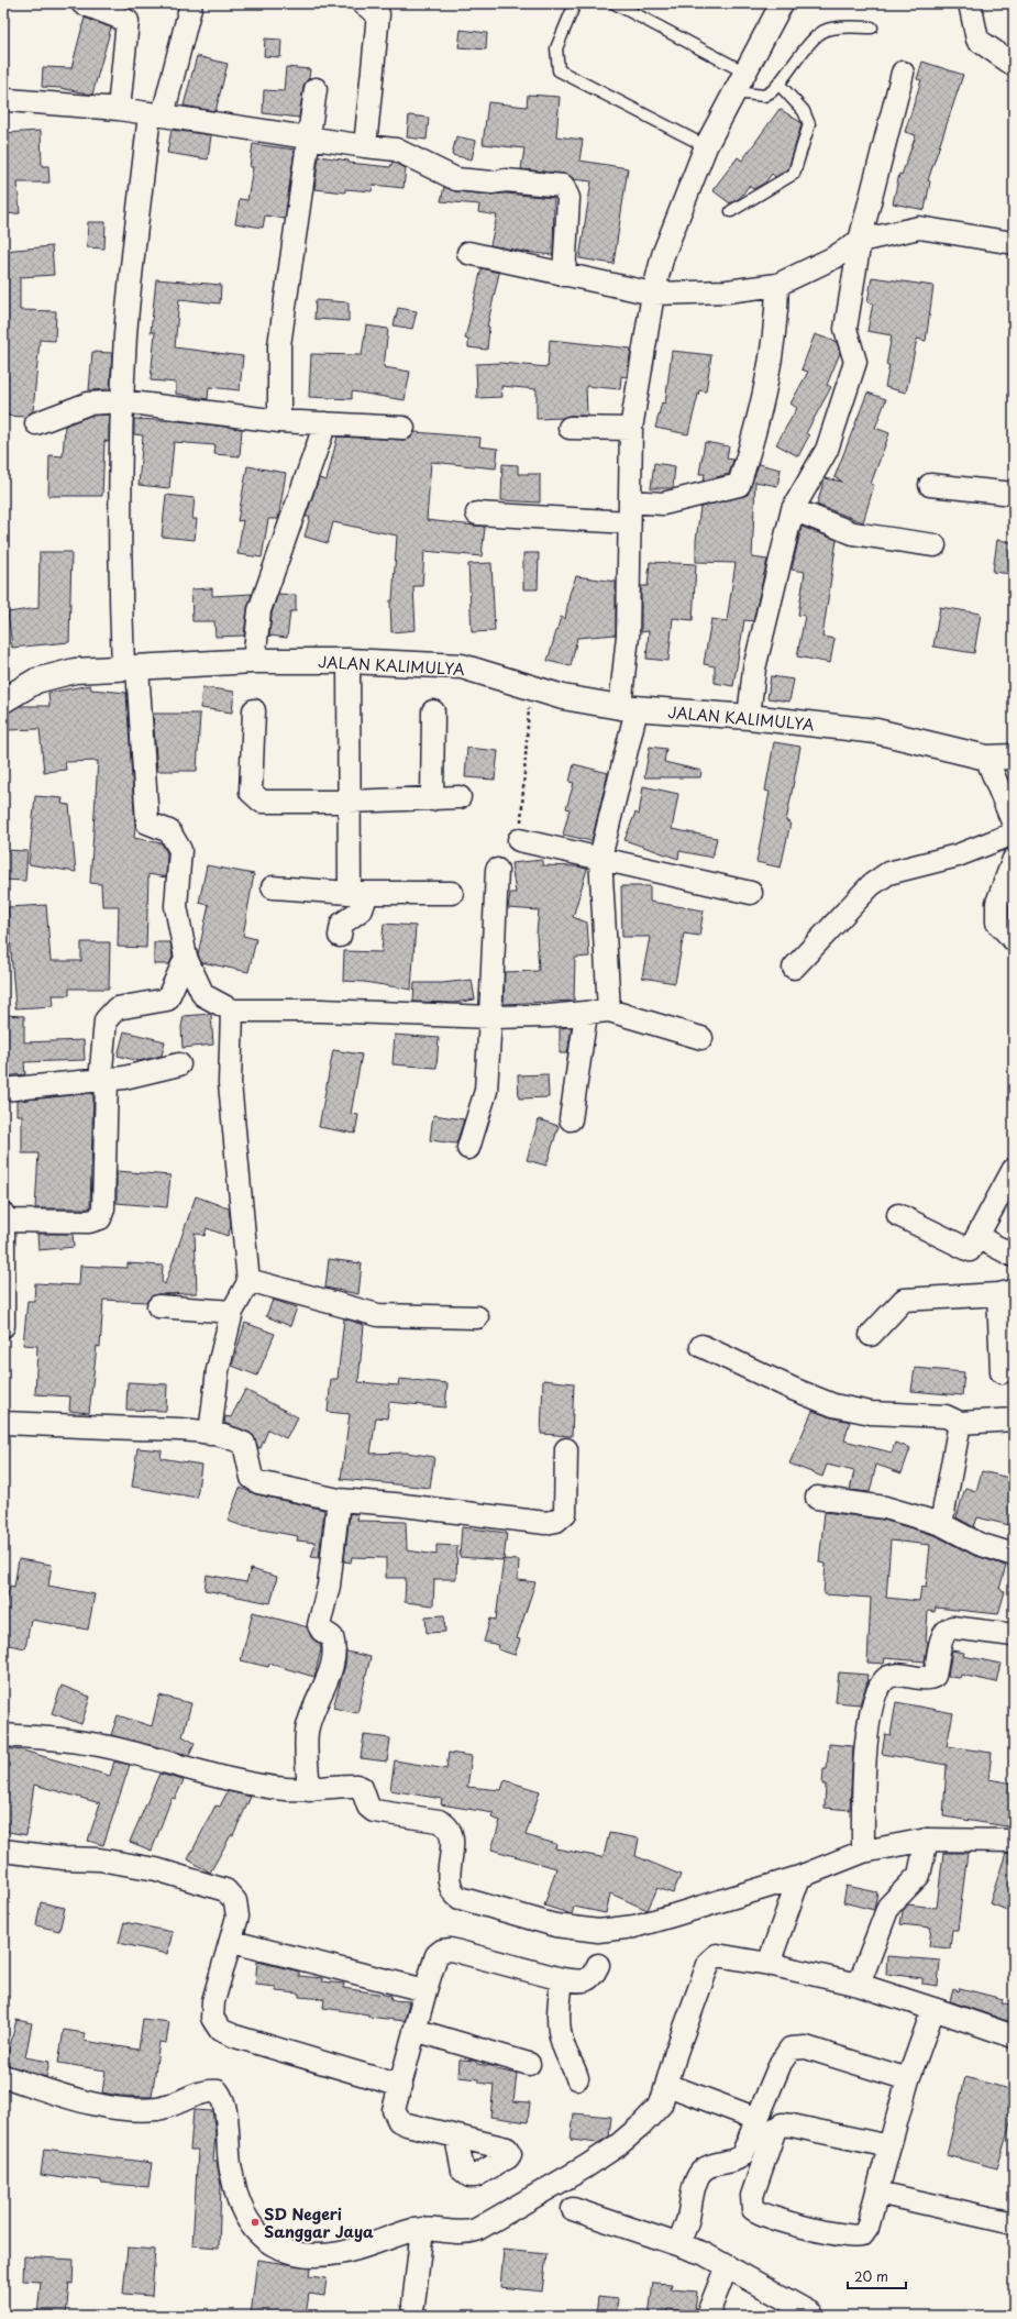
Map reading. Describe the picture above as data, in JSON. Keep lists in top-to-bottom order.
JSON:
{
  "streets": {
    "street": ["JALAN KALIMULYA"]
  },
  "places": ["SD Negeri Sanggar Jaya"],
  "scale_bar": "20 m"
}
